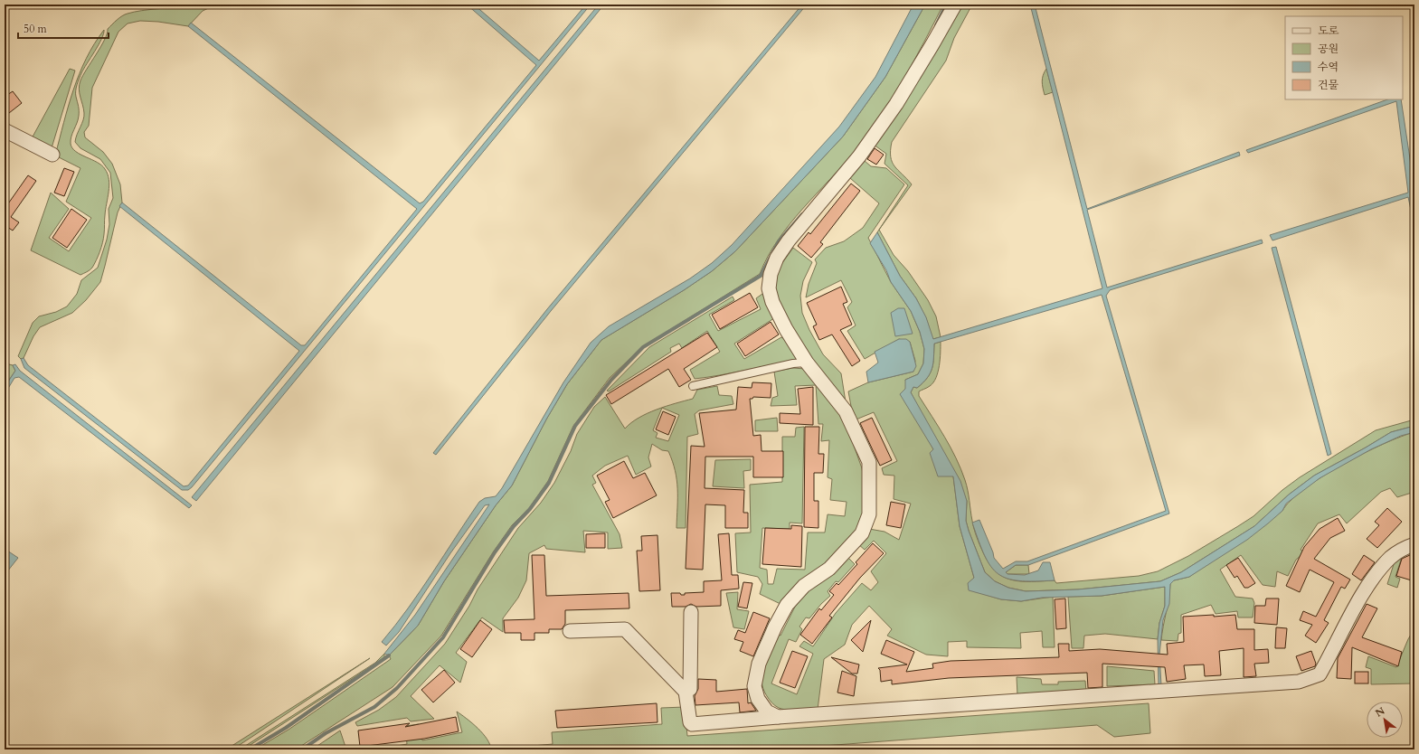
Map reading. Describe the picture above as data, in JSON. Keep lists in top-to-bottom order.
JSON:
{
  "legend": [
    "도로",
    "공원",
    "수역",
    "건물"
  ],
  "scale_bar": "50 m",
  "north": "top left"
}
